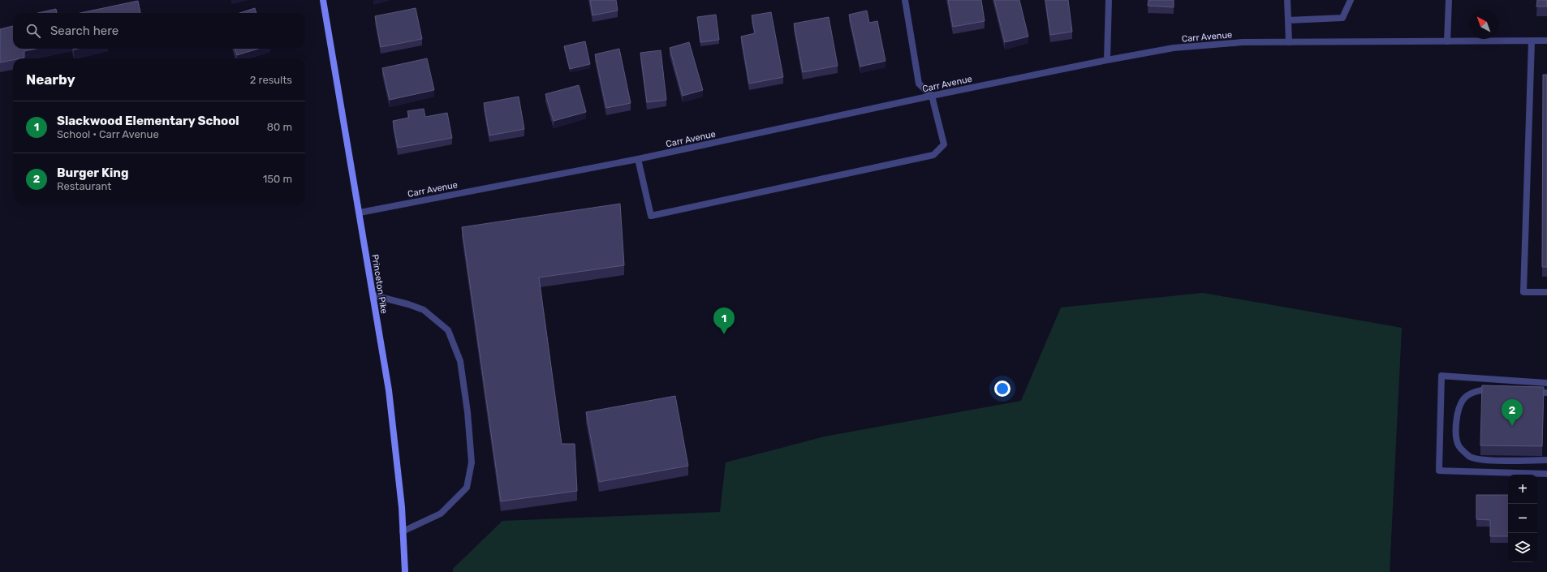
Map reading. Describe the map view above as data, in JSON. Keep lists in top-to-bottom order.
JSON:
{
  "streets": {
    "main road": ["Princeton Pike"],
    "street": ["Carr Avenue"]
  },
  "crossings": [
    ["Carr Avenue", "Princeton Pike"]
  ],
  "north": "top left",
  "page": {
    "search": "Search here",
    "heading": ["Nearby", "2 results"],
    "list": [
      {
        "mark": "1",
        "name": "Slackwood Elementary School",
        "note": "School · Carr Avenue",
        "value": "80 m"
      },
      {
        "mark": "2",
        "name": "Burger King",
        "note": "Restaurant",
        "value": "150 m"
      }
    ],
    "pins": ["1", "2"],
    "map_buttons": ["+", "−"]
  }
}
